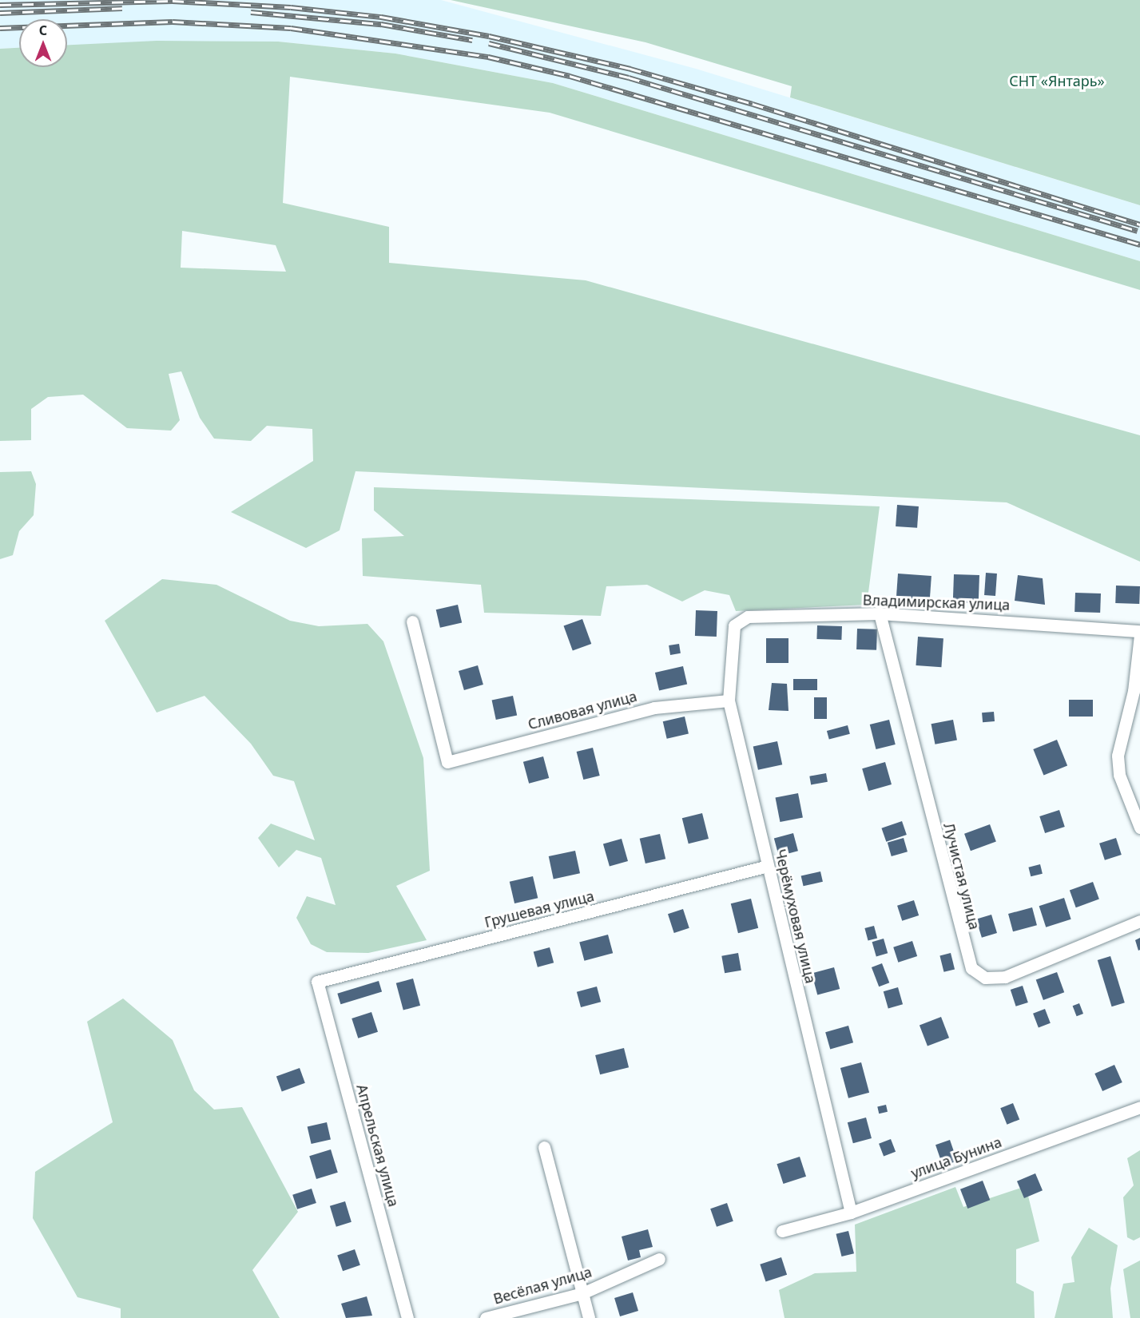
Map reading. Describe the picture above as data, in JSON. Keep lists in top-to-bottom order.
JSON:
{
  "streets": {
    "street": [
      "Владимирская улица",
      "Сливовая улица",
      "Лучистая улица",
      "Грушевая улица",
      "Черёмуховая улица",
      "Апрельская улица",
      "улица Бунина",
      "Весёлая улица"
    ]
  },
  "crossings": [
    ["Владимирская улица", "Лучистая улица"],
    ["Владимирская улица", "Черёмуховая улица"],
    ["Сливовая улица", "Черёмуховая улица"],
    ["Грушевая улица", "Черёмуховая улица"],
    ["Грушевая улица", "Апрельская улица"],
    ["Черёмуховая улица", "улица Бунина"]
  ],
  "parks": ["СНТ «Янтарь»"],
  "north": "top"
}
